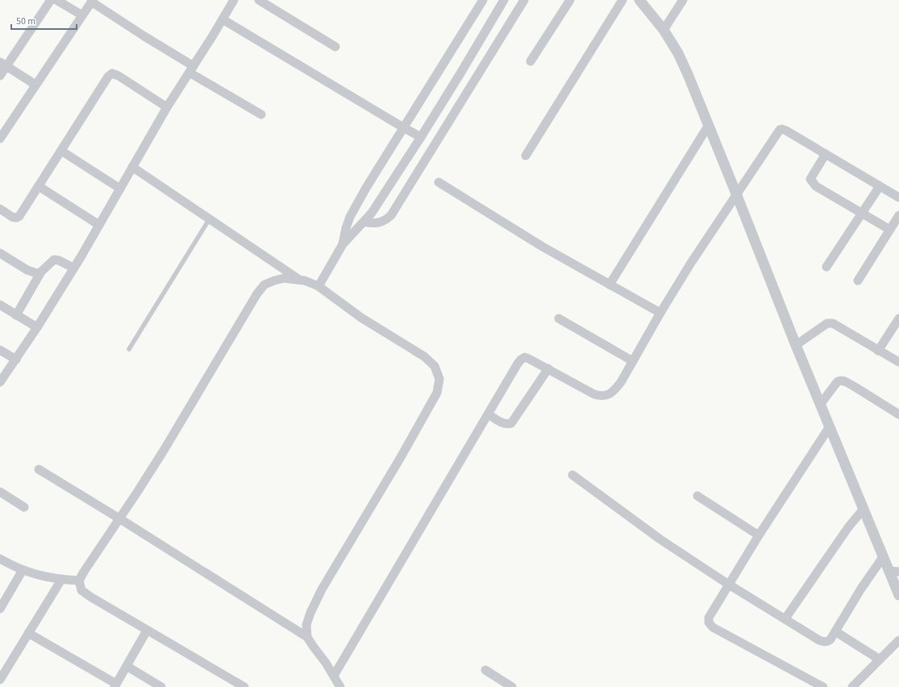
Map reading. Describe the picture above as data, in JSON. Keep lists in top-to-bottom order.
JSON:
{
  "scale_bar": "50 m"
}
